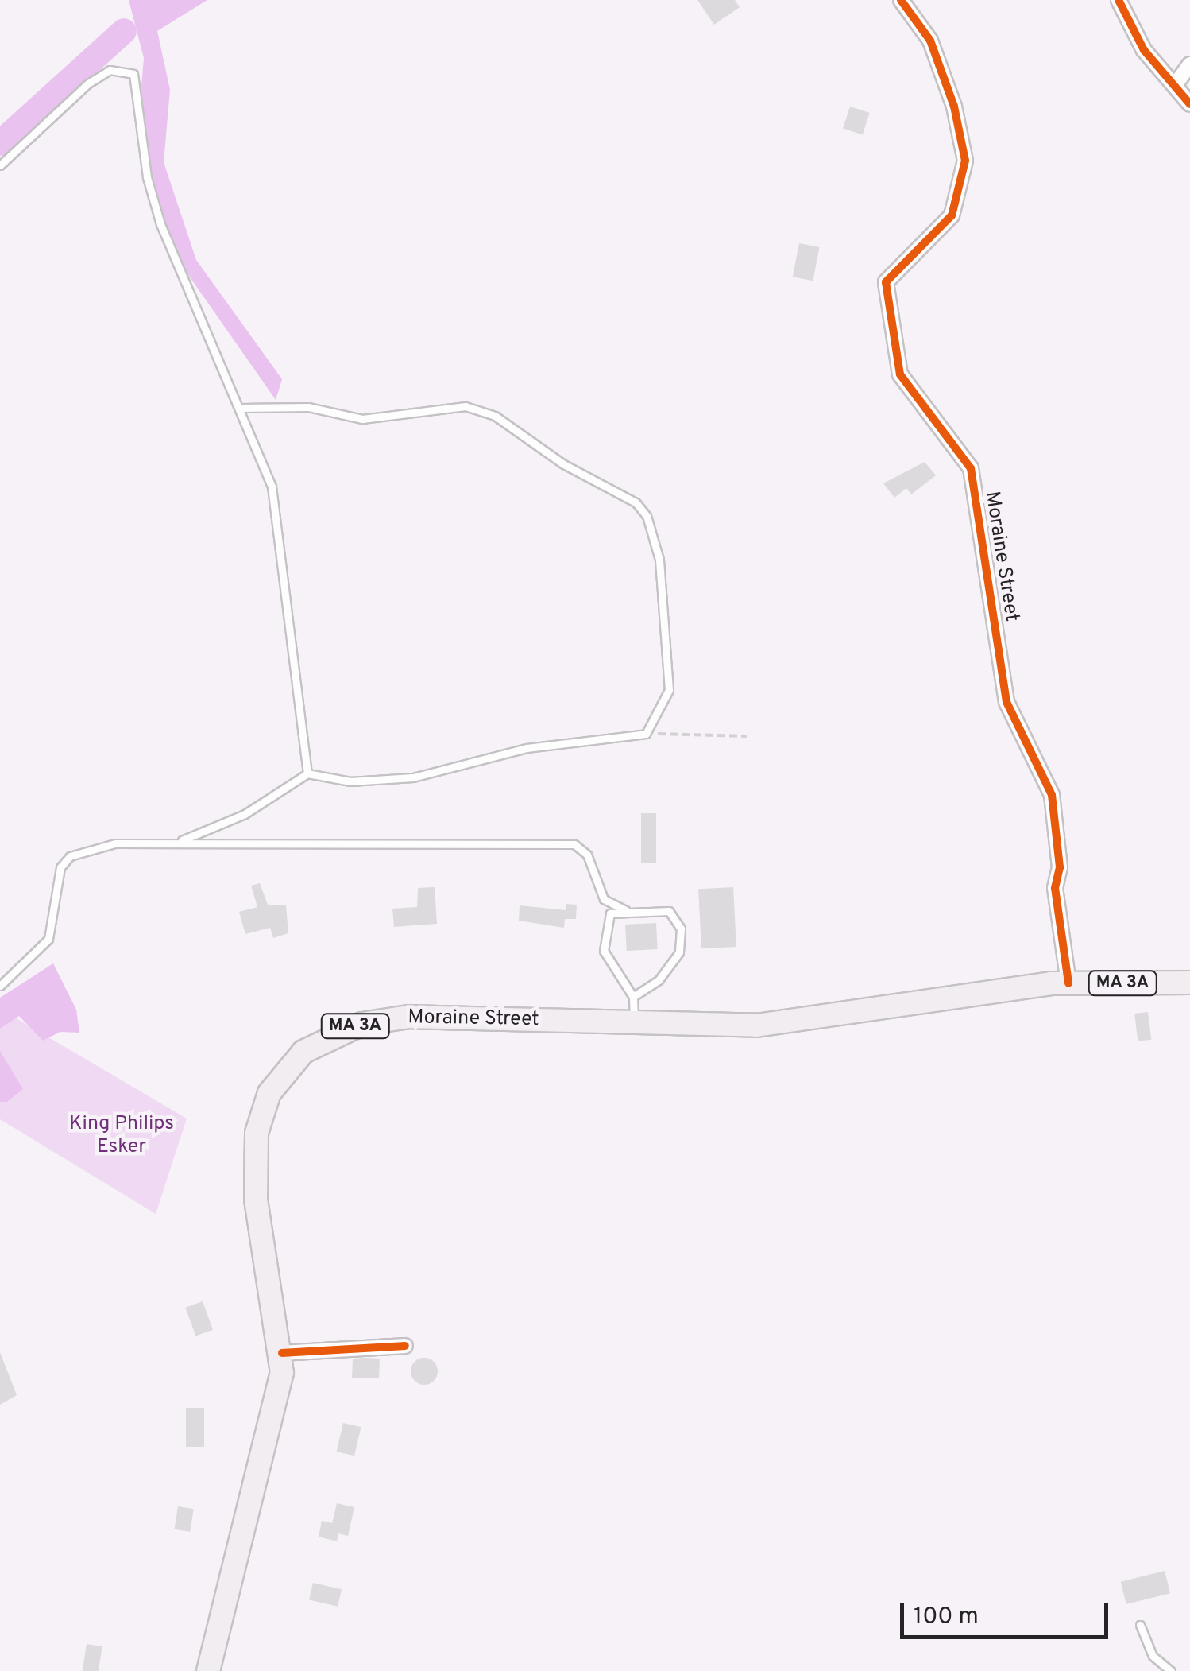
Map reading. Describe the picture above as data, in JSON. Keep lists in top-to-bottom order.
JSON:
{
  "streets": {
    "main road": ["Moraine Street", "MA 3A"]
  },
  "crossings": [
    ["Moraine Street", "MA 3A"]
  ],
  "parks": ["King Philips Esker"],
  "scale_bar": "100 m"
}
